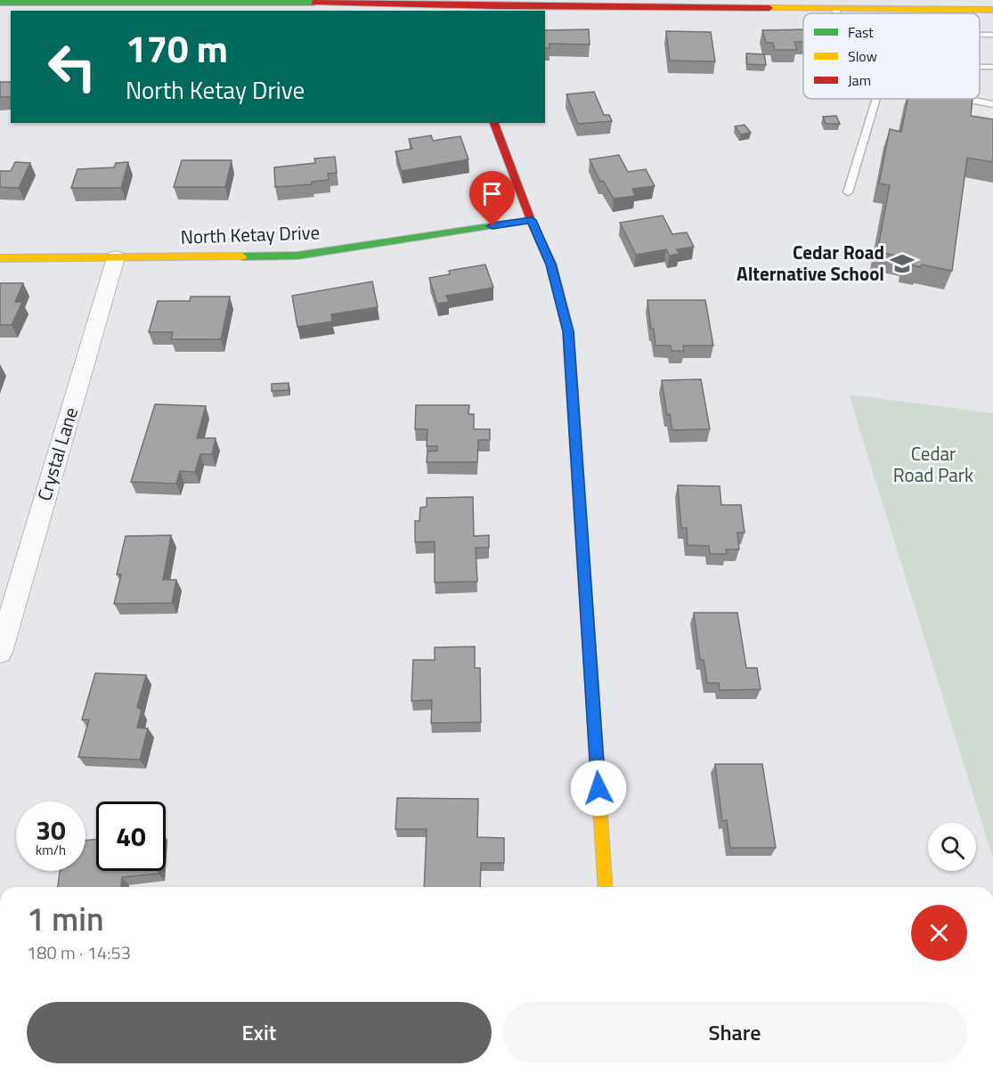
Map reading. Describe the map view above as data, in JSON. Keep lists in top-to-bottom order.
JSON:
{
  "streets": {
    "street": ["North Ketay Drive", "Crystal Lane"]
  },
  "crossings": [
    ["North Ketay Drive", "Crystal Lane"]
  ],
  "parks": ["Cedar Road Park"],
  "places": {
    "school or university": ["Cedar Road Alternative School"]
  },
  "legend": ["Fast", "Slow", "Jam"],
  "page": {
    "turn": ["170 m", "North Ketay Drive"],
    "speed": "30 km/h",
    "limit": "40",
    "heading": ["1 min", "180 m · 14:53"],
    "buttons": ["Exit", "Share"]
  }
}
